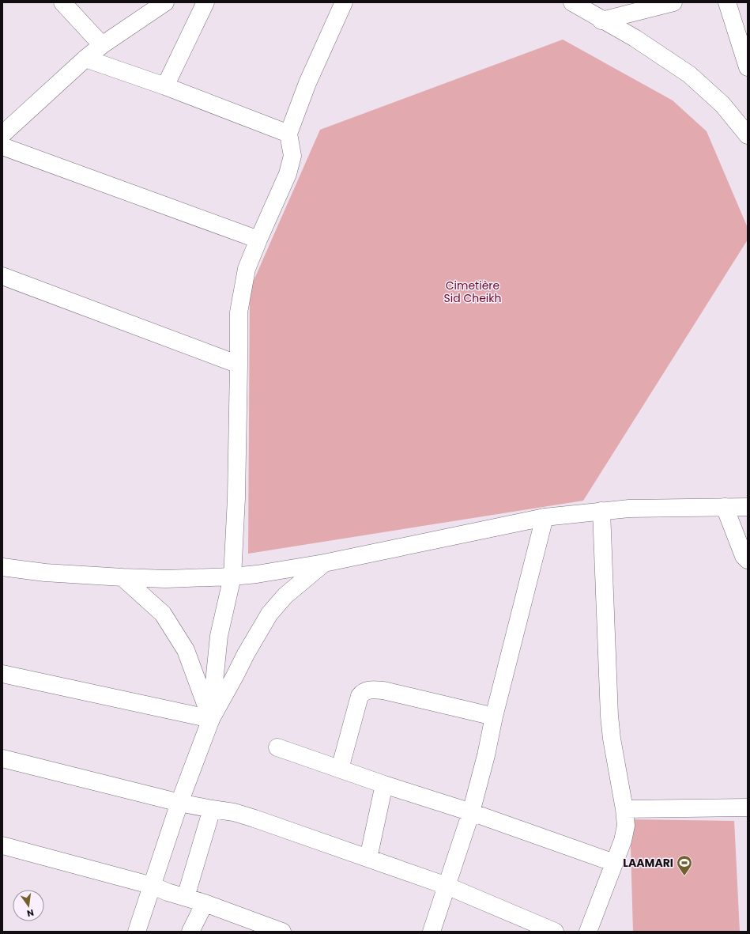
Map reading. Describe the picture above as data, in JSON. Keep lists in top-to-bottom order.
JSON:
{
  "parks": ["Cimetière Sid Cheikh"],
  "places": {
    "sports": ["LAAMARI"]
  },
  "north": "bottom"
}
